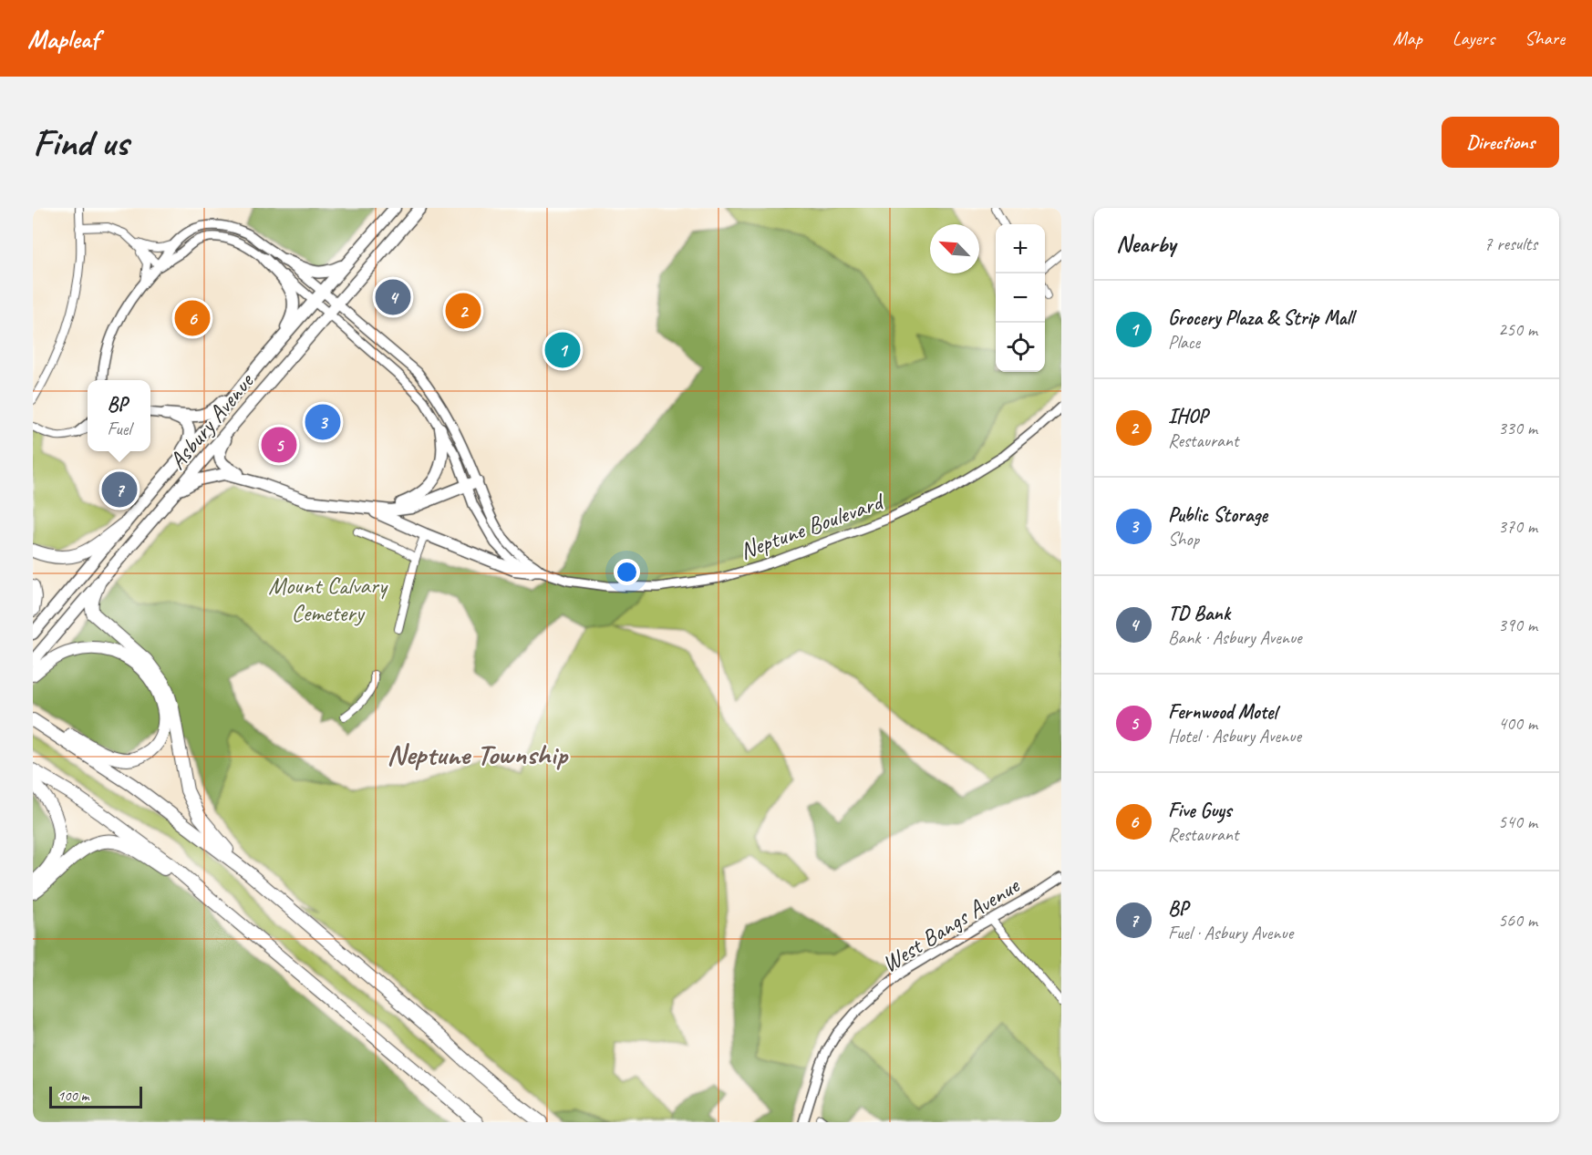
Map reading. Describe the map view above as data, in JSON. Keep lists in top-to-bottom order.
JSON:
{
  "streets": {
    "main road": ["Asbury Avenue"],
    "street": ["Neptune Boulevard", "West Bangs Avenue"]
  },
  "crossings": [
    ["Asbury Avenue", "Neptune Boulevard"]
  ],
  "districts": ["Neptune Township"],
  "parks": ["Mount Calvary Cemetery"],
  "scale_bar": "100 m",
  "north": "top left",
  "page": {
    "header": "Mapleaf",
    "nav": ["Map", "Layers", "Share"],
    "buttons": "Directions",
    "title": "Find us",
    "heading": ["Nearby", "7 results"],
    "map_buttons": ["+", "−"],
    "pins": [
      "4",
      "2",
      "6",
      "1",
      "3",
      "5",
      "7"
    ],
    "list": [
      {
        "mark": "1",
        "name": "Grocery Plaza & Strip Mall",
        "note": "Place",
        "value": "250 m"
      },
      {
        "mark": "2",
        "name": "IHOP",
        "note": "Restaurant",
        "value": "330 m"
      },
      {
        "mark": "3",
        "name": "Public Storage",
        "note": "Shop",
        "value": "370 m"
      },
      {
        "mark": "4",
        "name": "TD Bank",
        "note": "Bank · Asbury Avenue",
        "value": "390 m"
      },
      {
        "mark": "5",
        "name": "Fernwood Motel",
        "note": "Hotel · Asbury Avenue",
        "value": "400 m"
      },
      {
        "mark": "6",
        "name": "Five Guys",
        "note": "Restaurant",
        "value": "540 m"
      },
      {
        "mark": "7",
        "name": "BP",
        "note": "Fuel · Asbury Avenue",
        "value": "560 m"
      }
    ],
    "popup": ["BP", "Fuel"],
    "scale": "100 m"
  }
}
